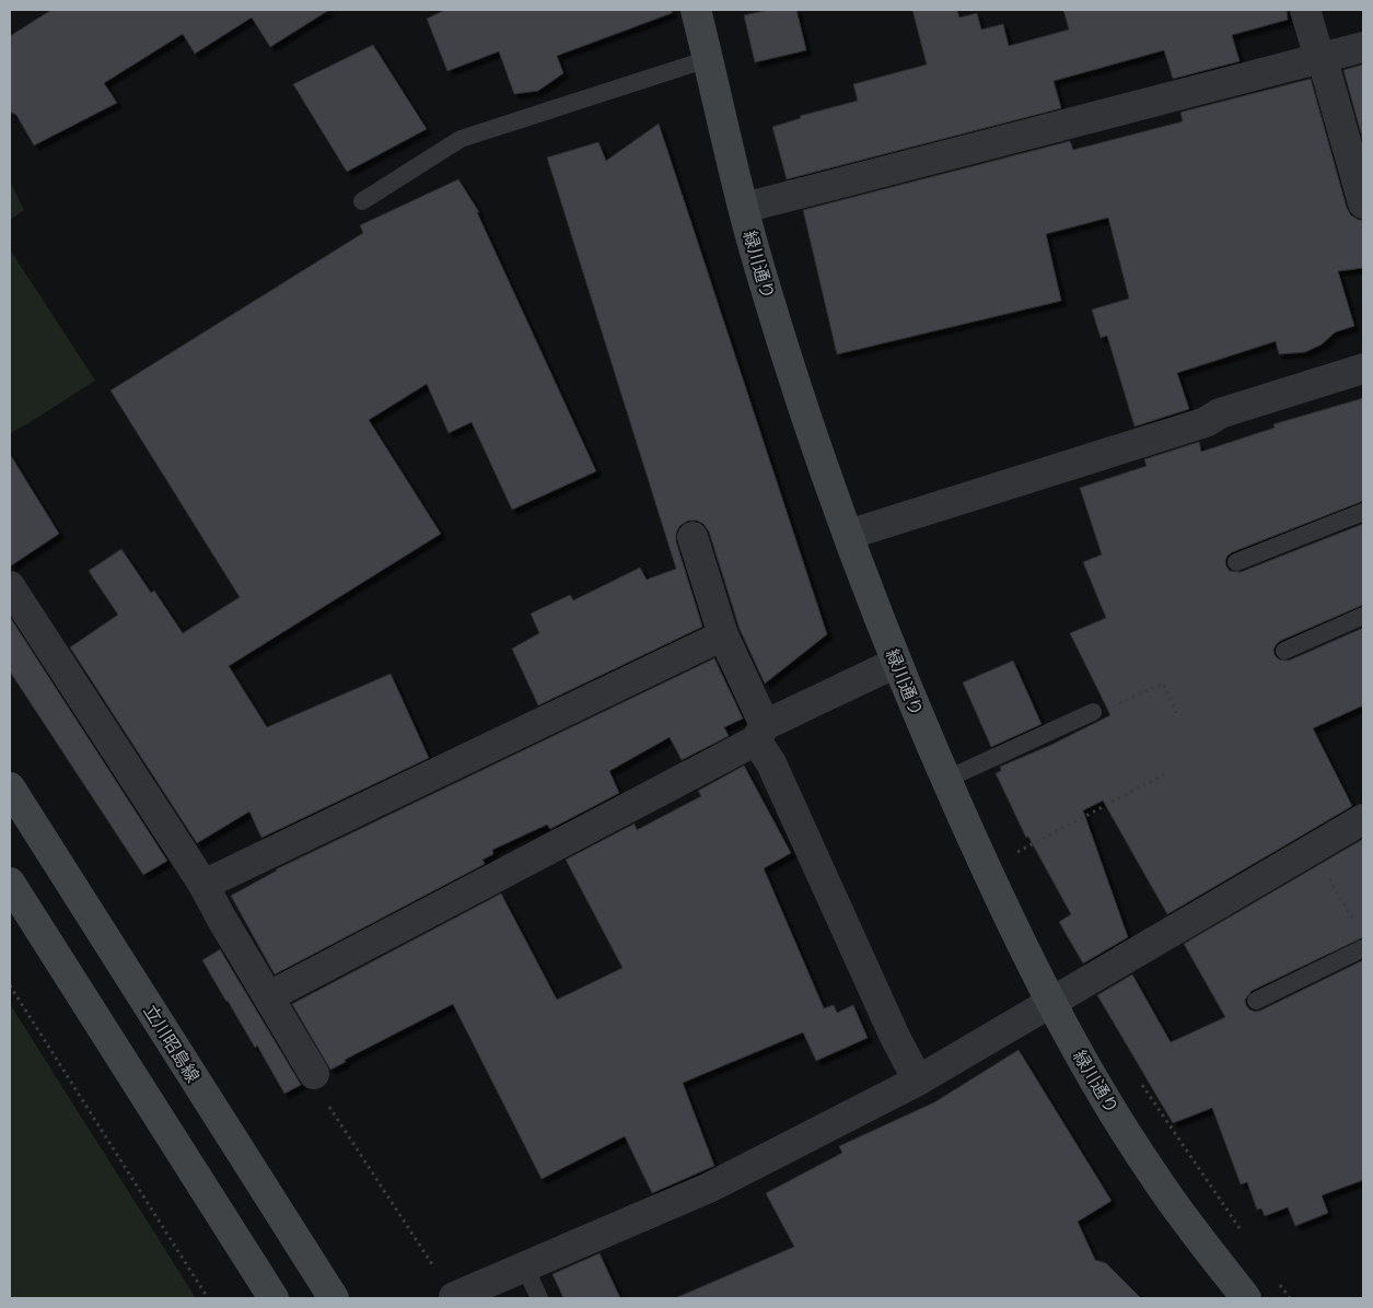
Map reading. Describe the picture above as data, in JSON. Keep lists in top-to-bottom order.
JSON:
{
  "streets": {
    "street": ["緑川通り", "立川昭島線"]
  }
}
